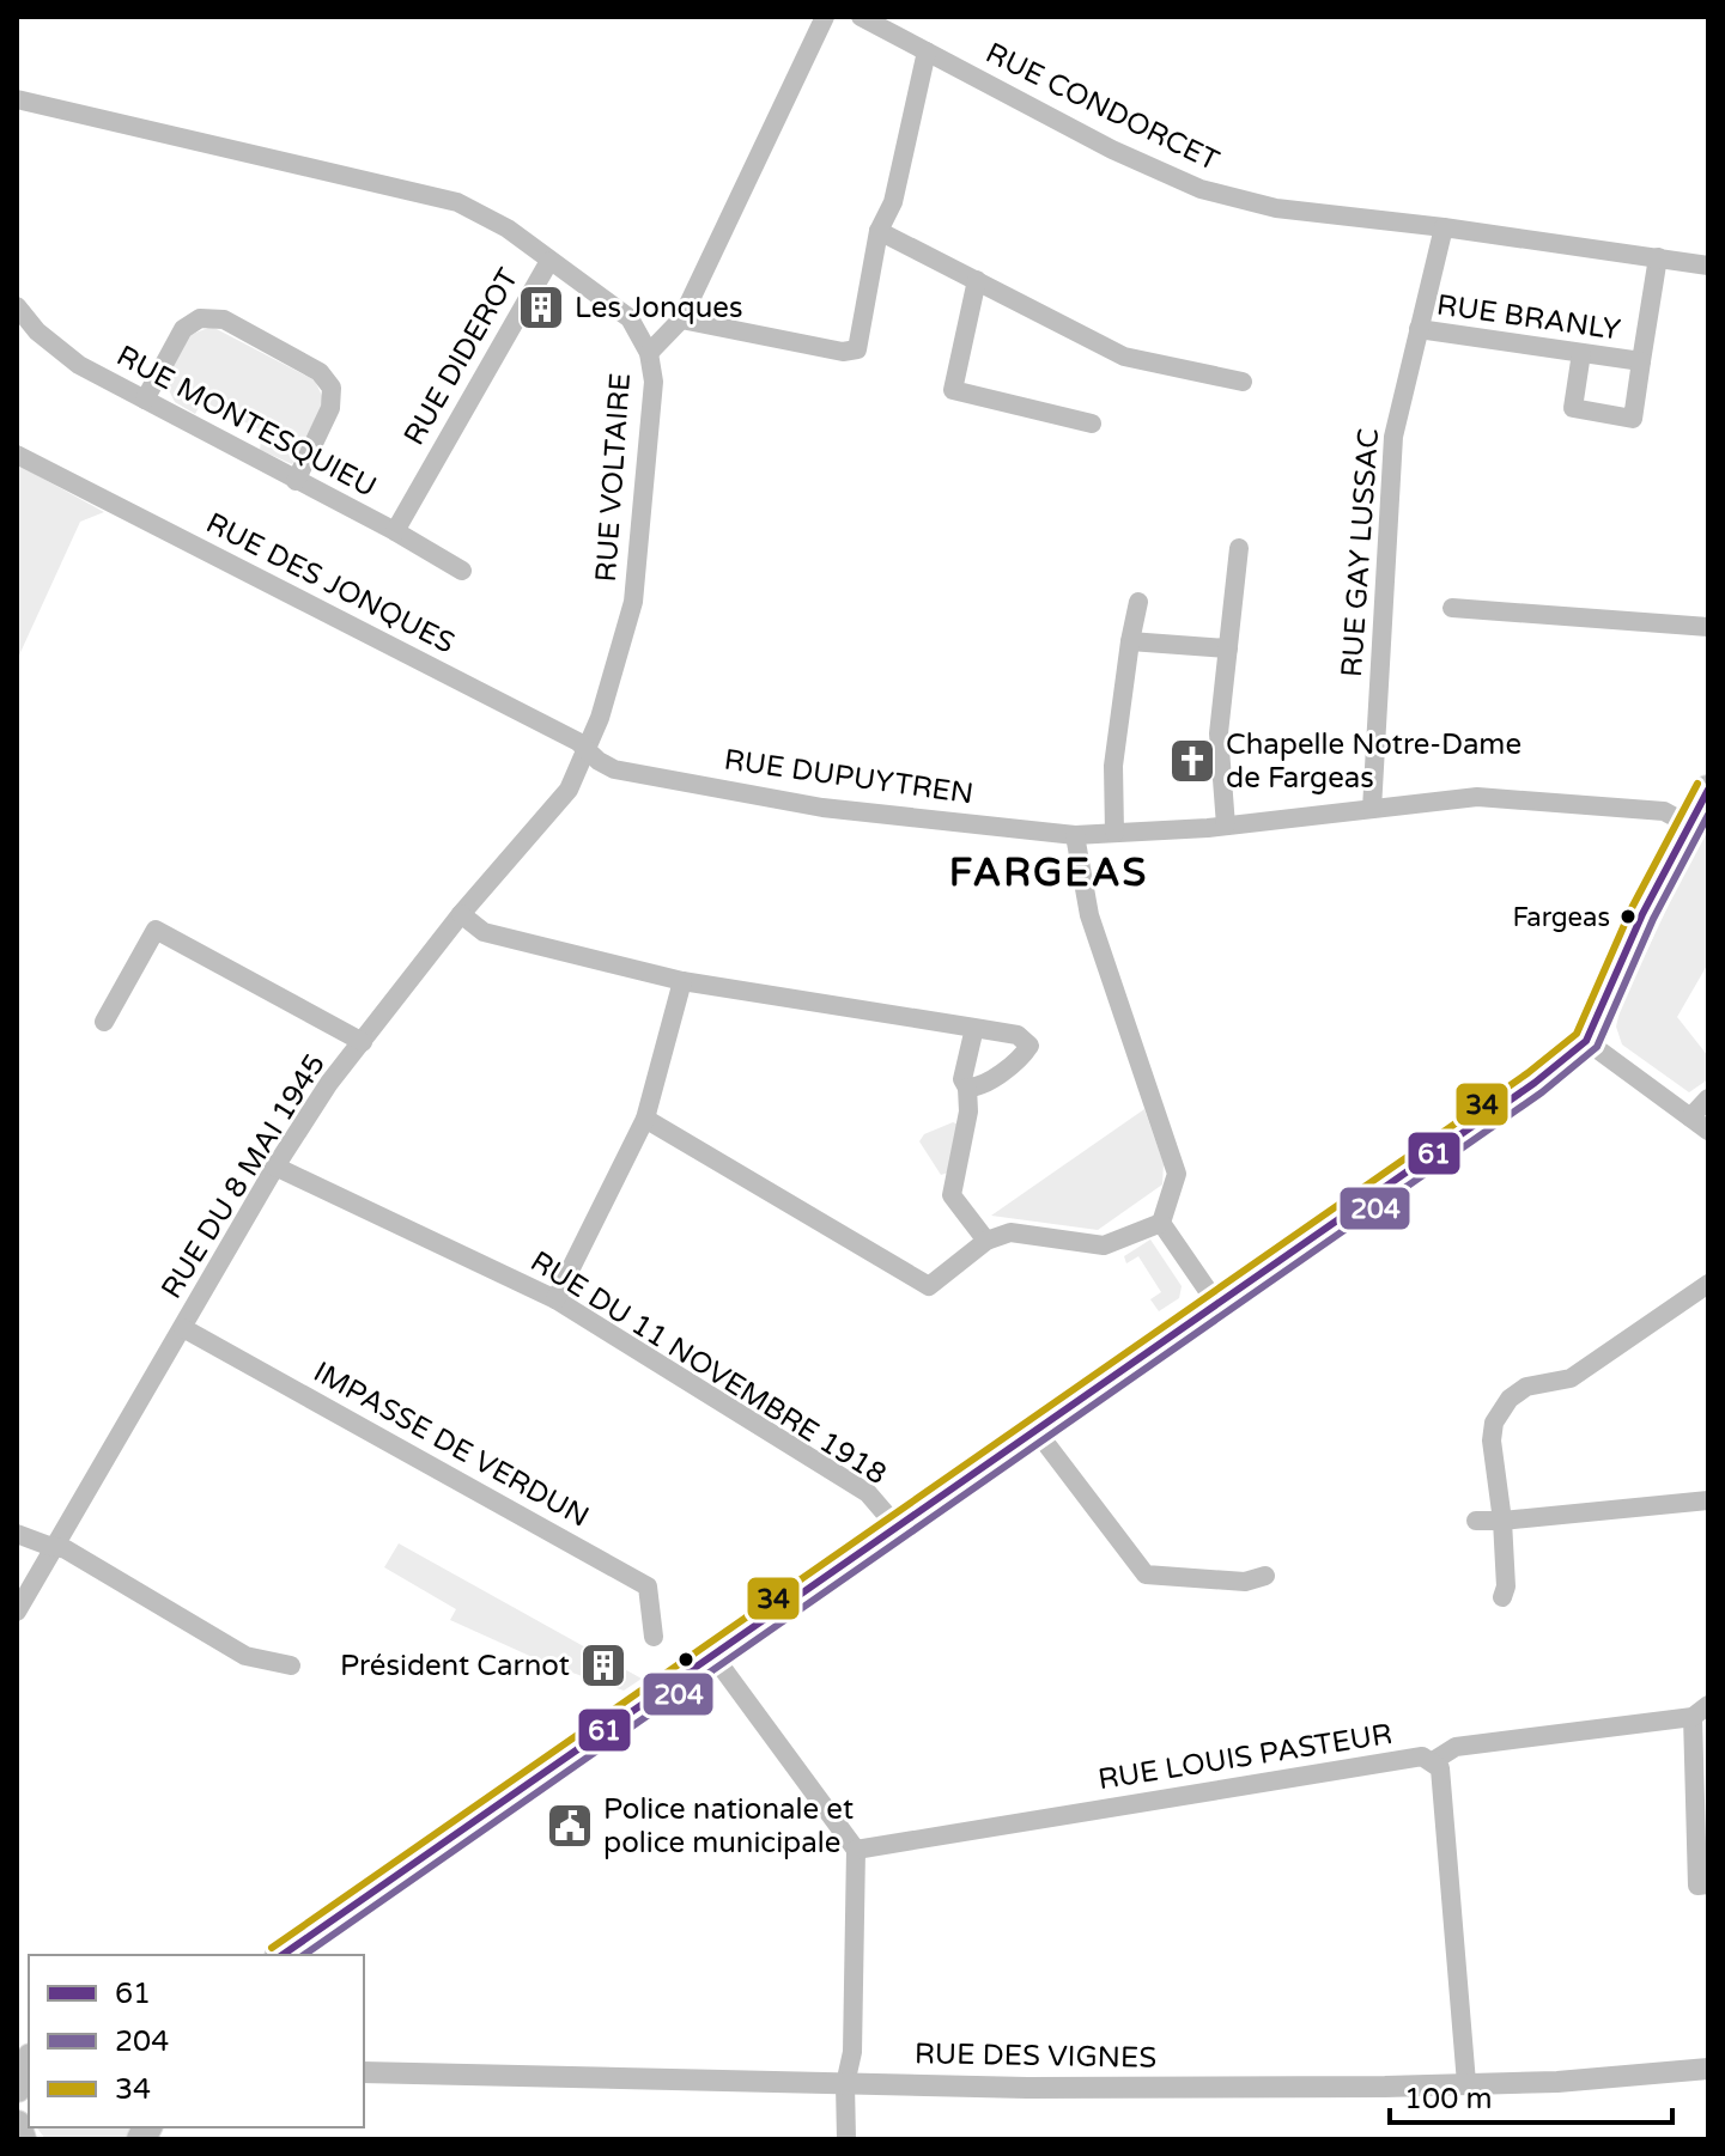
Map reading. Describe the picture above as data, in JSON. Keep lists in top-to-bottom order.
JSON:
{
  "streets": {
    "street": [
      "RUE CONDORCET",
      "RUE BRANLY",
      "RUE DIDEROT",
      "RUE MONTESQUIEU",
      "RUE VOLTAIRE",
      "RUE GAY LUSSAC",
      "RUE DES JONQUES",
      "RUE DUPUYTREN",
      "RUE DU 8 MAI 1945",
      "RUE DU 11 NOVEMBRE 1918",
      "IMPASSE DE VERDUN",
      "RUE LOUIS PASTEUR",
      "RUE DES VIGNES"
    ]
  },
  "crossings": [
    ["RUE CONDORCET", "RUE GAY LUSSAC"],
    ["RUE BRANLY", "RUE GAY LUSSAC"],
    ["RUE DIDEROT", "RUE MONTESQUIEU"],
    ["RUE VOLTAIRE", "RUE DES JONQUES"],
    ["RUE VOLTAIRE", "RUE DU 8 MAI 1945"],
    ["RUE GAY LUSSAC", "RUE DUPUYTREN"],
    ["RUE DES JONQUES", "RUE DUPUYTREN"],
    ["RUE DES JONQUES", "RUE DU 8 MAI 1945"],
    ["RUE DU 8 MAI 1945", "RUE DU 11 NOVEMBRE 1918"],
    ["RUE DU 8 MAI 1945", "IMPASSE DE VERDUN"],
    ["RUE LOUIS PASTEUR", "RUE DES VIGNES"]
  ],
  "districts": ["FARGEAS"],
  "places": {
    "building": ["Les Jonques", "Président Carnot"],
    "church": ["Chapelle Notre-Dame de Fargeas"],
    "other": ["Fargeas"],
    "public building": ["Police nationale et police municipale"]
  },
  "lines": ["transit line 34", "transit line 61", "transit line 204"],
  "legend": ["61", "204", "34"],
  "scale_bar": "100 m"
}
